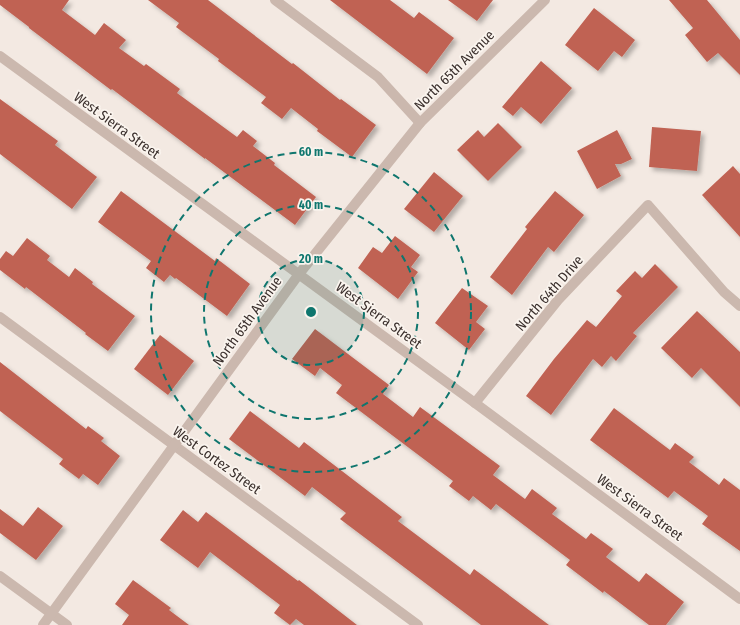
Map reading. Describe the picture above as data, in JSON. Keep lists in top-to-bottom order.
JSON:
{
  "streets": {
    "street": [
      "North 65th Avenue",
      "West Sierra Street",
      "North 64th Drive",
      "West Cortez Street"
    ]
  },
  "crossings": [
    ["North 65th Avenue", "West Sierra Street"],
    ["North 65th Avenue", "West Cortez Street"],
    ["West Sierra Street", "North 64th Drive"]
  ],
  "rings": ["60 m", "40 m", "20 m"]
}
